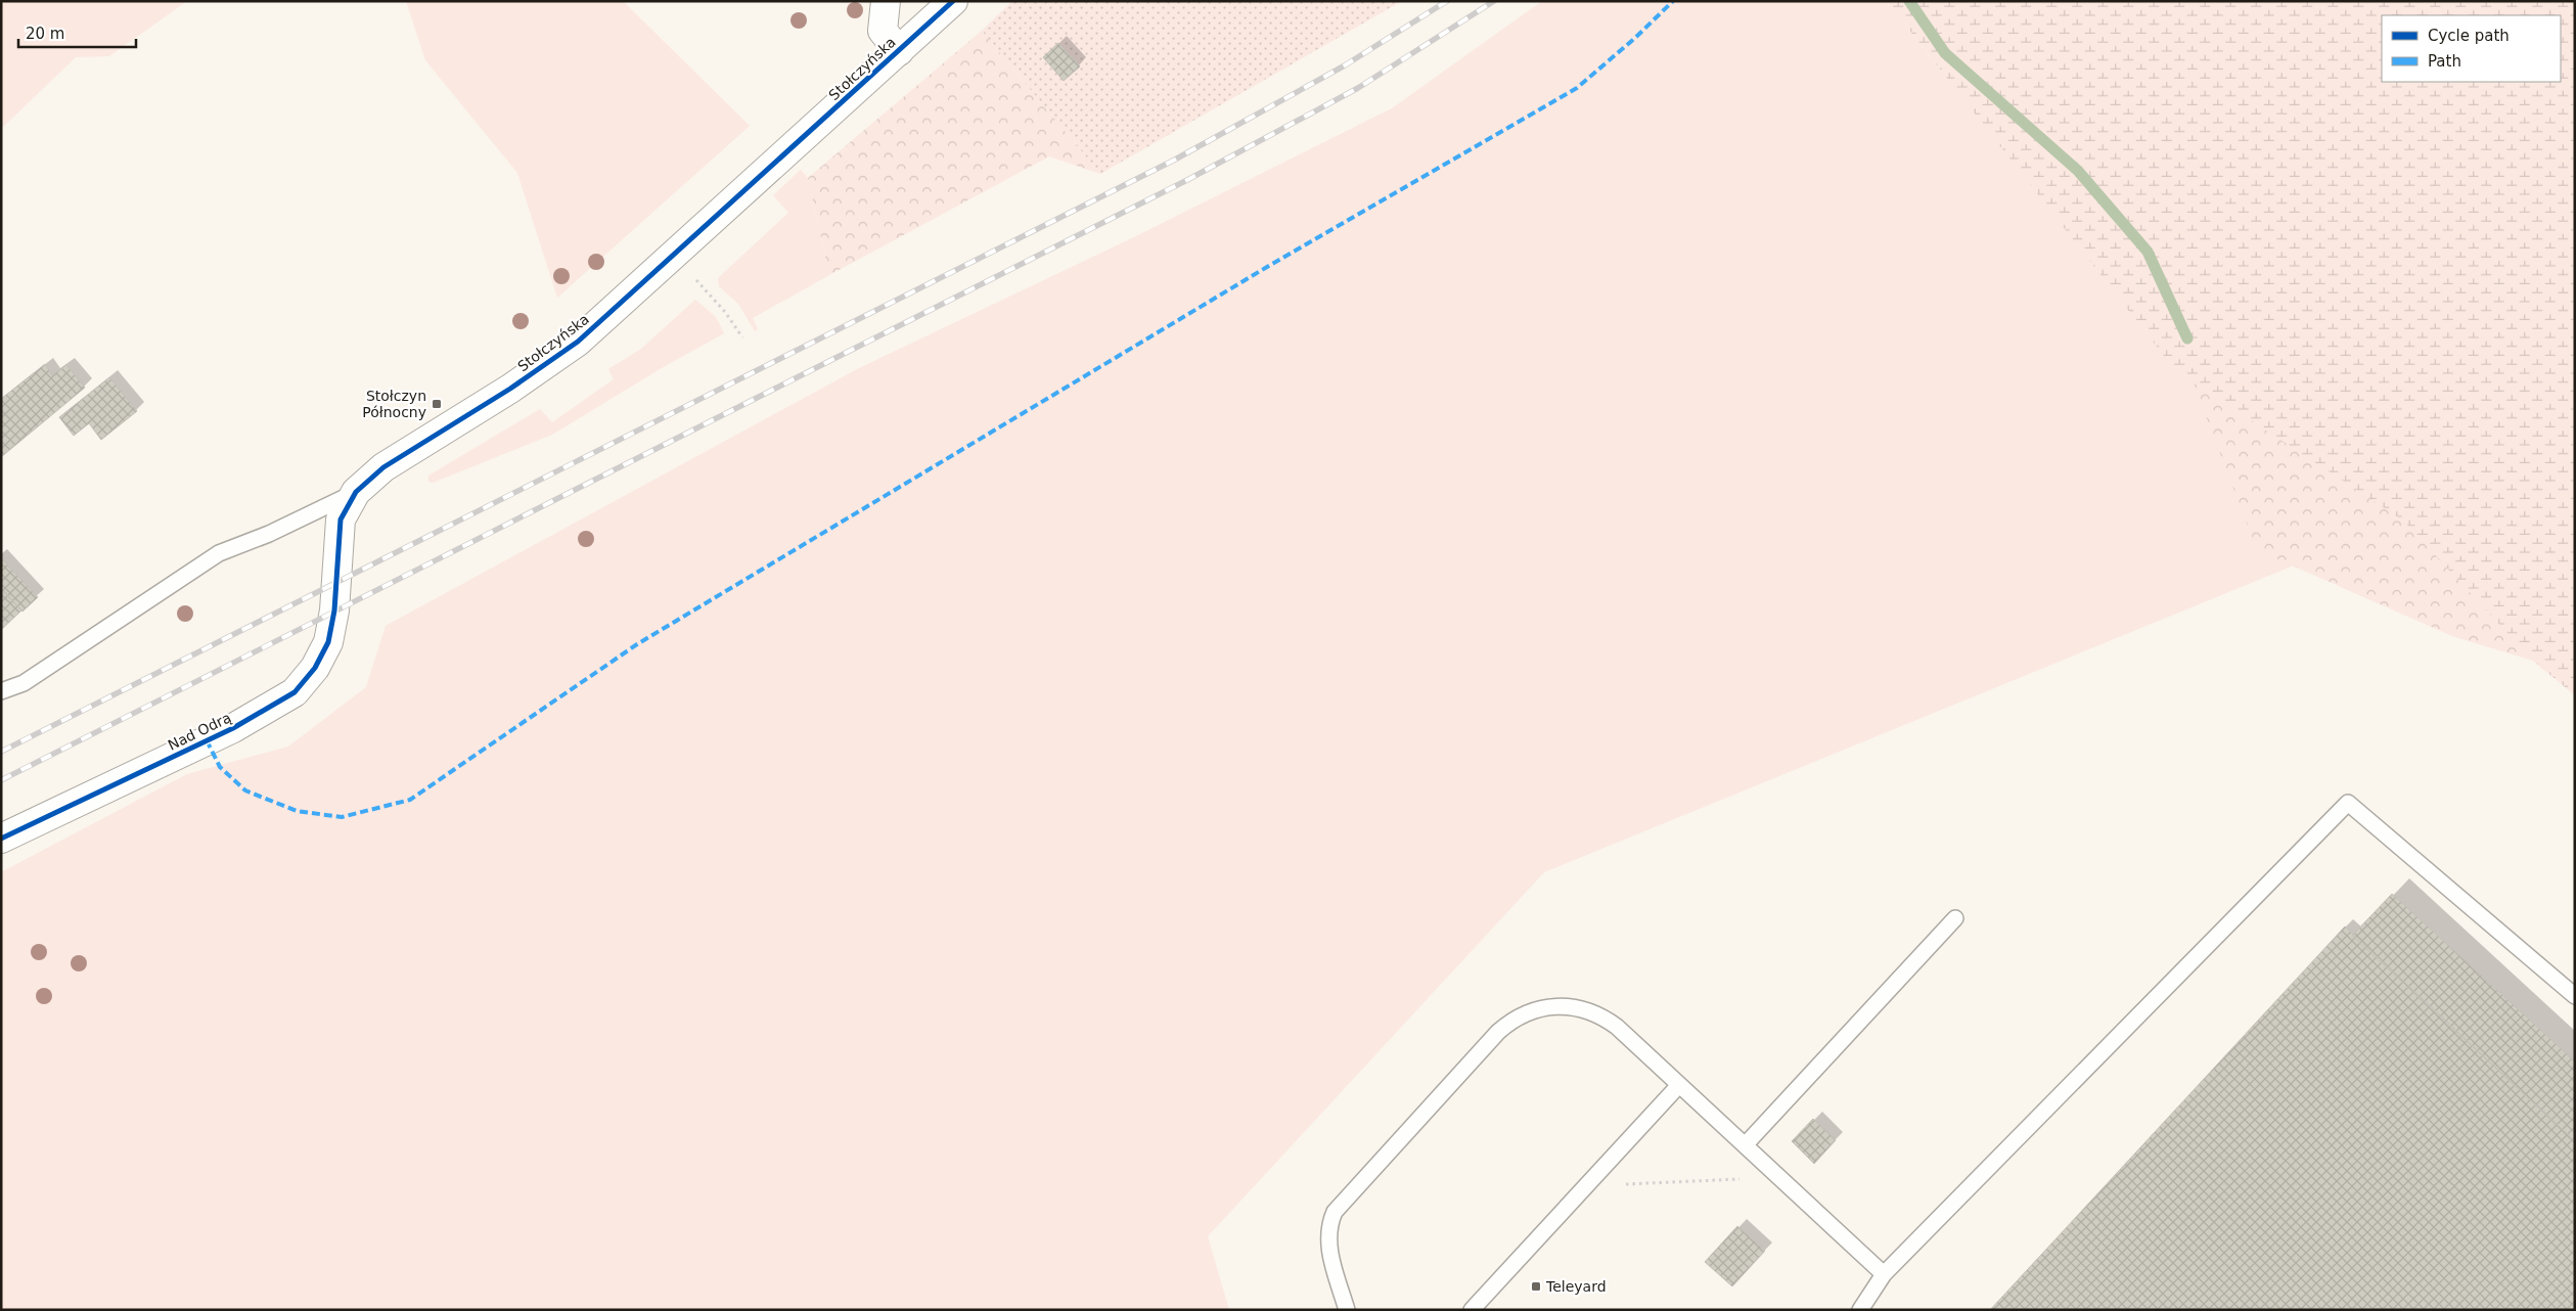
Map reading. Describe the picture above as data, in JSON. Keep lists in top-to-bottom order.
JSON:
{
  "streets": {
    "street": ["Stołczyńska", "Nad Odrą"]
  },
  "crossings": [
    ["Stołczyńska", "Nad Odrą"]
  ],
  "places": {
    "transit": ["Stołczyn Północny", "Teleyard"]
  },
  "legend": ["Cycle path", "Path"],
  "scale_bar": "20 m"
}
